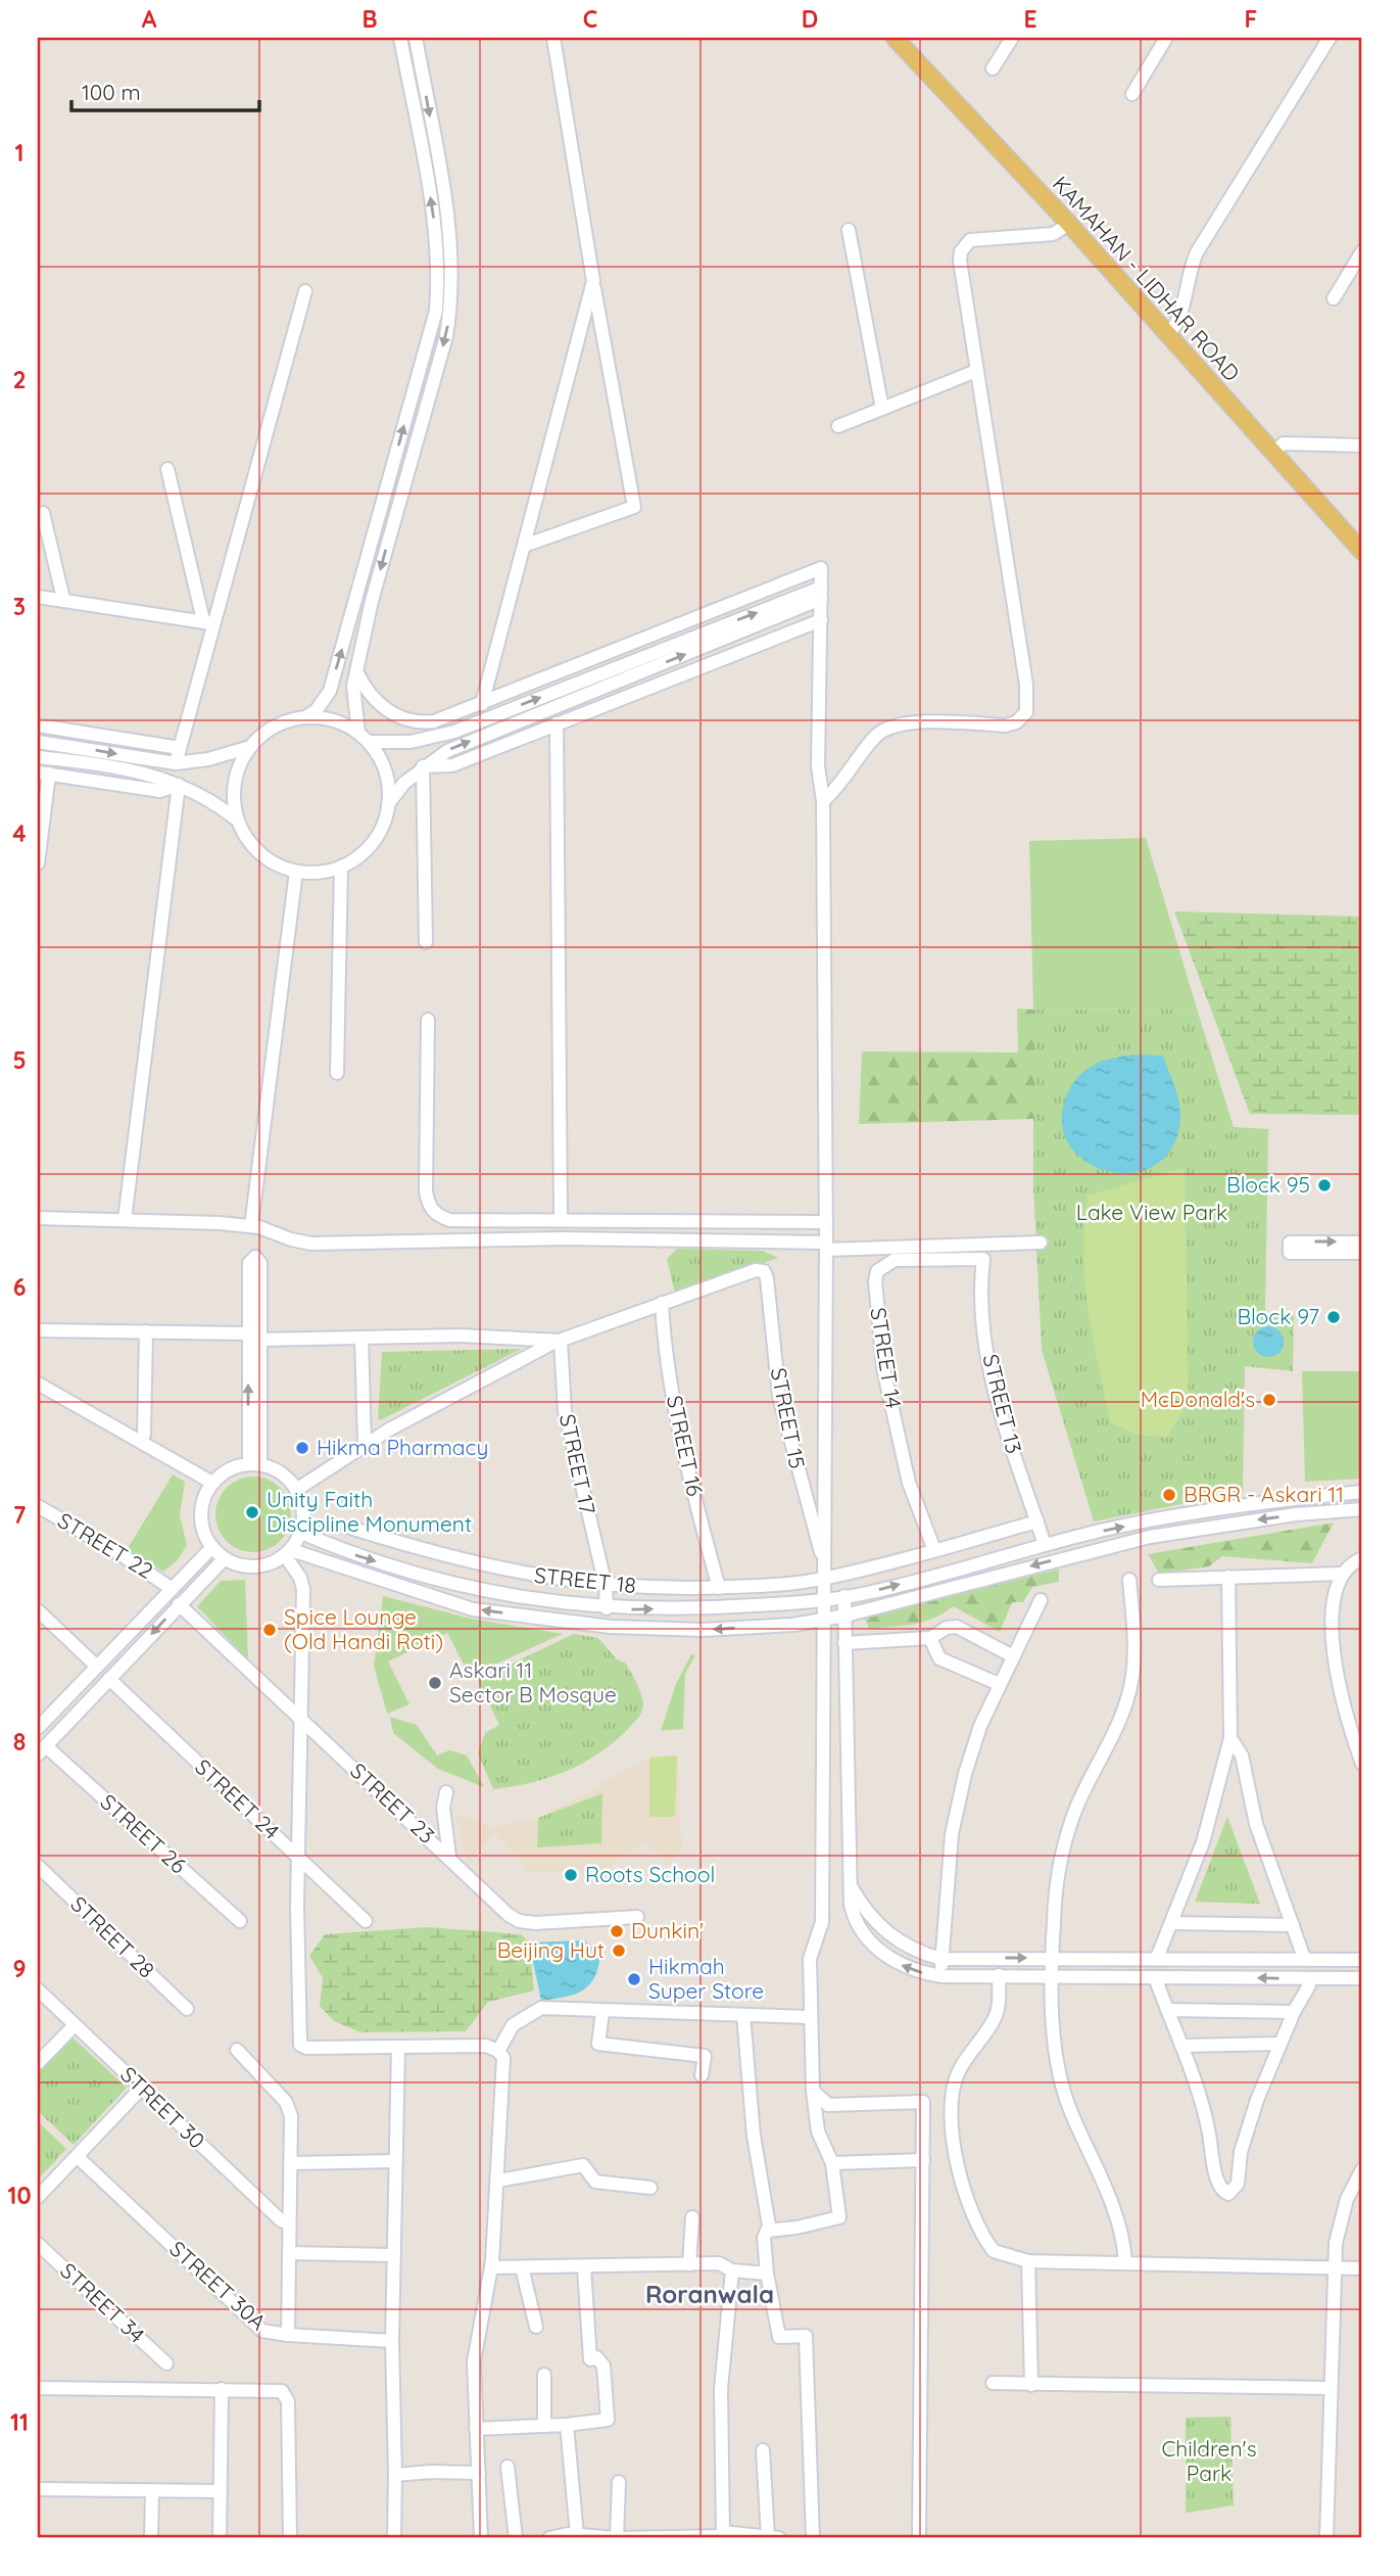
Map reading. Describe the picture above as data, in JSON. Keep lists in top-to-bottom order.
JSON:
{
  "streets": {
    "main road": ["KAMAHAN - LIDHAR ROAD"],
    "street": [
      "STREET 14",
      "STREET 13",
      "STREET 15",
      "STREET 16",
      "STREET 17",
      "STREET 22",
      "STREET 18",
      "STREET 24",
      "STREET 23",
      "STREET 26",
      "STREET 28",
      "STREET 30",
      "STREET 30A",
      "STREET 34"
    ]
  },
  "crossings": [
    ["STREET 14", "STREET 13"],
    ["STREET 14", "STREET 18"],
    ["STREET 13", "STREET 18"],
    ["STREET 15", "STREET 16"],
    ["STREET 16", "STREET 18"],
    ["STREET 17", "STREET 18"]
  ],
  "districts": ["Roranwala"],
  "parks": ["Lake View Park", "Children's Park"],
  "places": [
    "Block 95",
    "Block 97",
    "McDonald's",
    "Hikma Pharmacy",
    "BRGR - Askari 11",
    "Unity Faith Discipline Monument",
    "Spice Lounge (Old Handi Roti)",
    "Askari 11 Sector B Mosque",
    "Roots School",
    "Dunkin'",
    "Beijing Hut",
    "Hikmah Super Store"
  ],
  "scale_bar": "100 m",
  "grid": {
    "columns": [
      "A",
      "B",
      "C",
      "D",
      "E",
      "F"
    ],
    "rows": [
      "1",
      "2",
      "3",
      "4",
      "5",
      "6",
      "7",
      "8",
      "9",
      "10",
      "11"
    ]
  }
}
